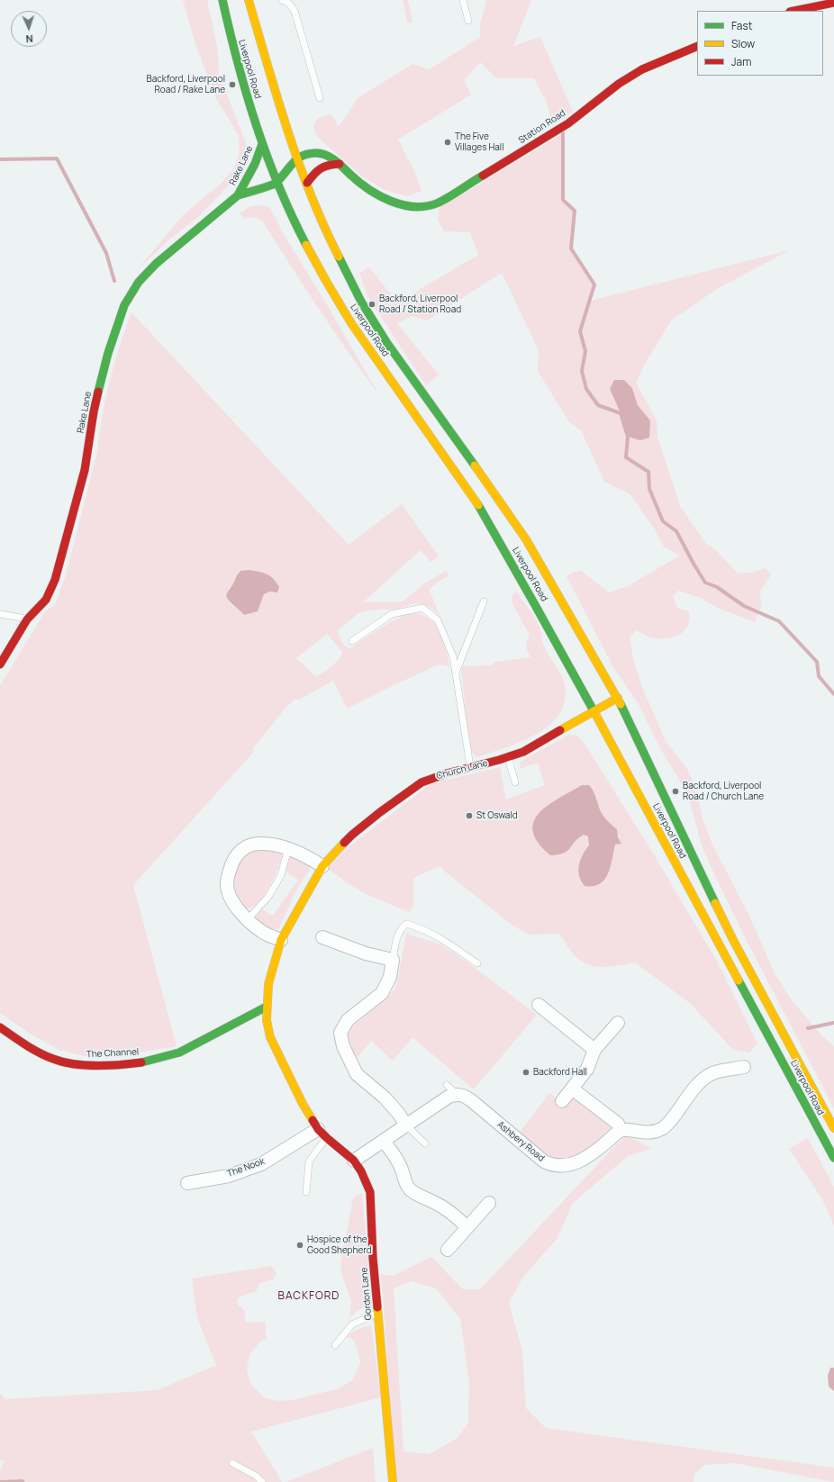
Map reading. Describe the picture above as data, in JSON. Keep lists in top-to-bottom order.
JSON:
{
  "streets": {
    "main road": [
      "Liverpool Road",
      "Station Road",
      "Rake Lane",
      "Church Lane",
      "The Channel",
      "Gordon Lane"
    ],
    "street": ["Ashbery Road", "The Nook"]
  },
  "crossings": [
    ["Liverpool Road", "Station Road"],
    ["Liverpool Road", "Rake Lane"],
    ["Liverpool Road", "Church Lane"],
    ["Church Lane", "The Channel"],
    ["Church Lane", "Gordon Lane"],
    ["The Channel", "Gordon Lane"],
    ["The Nook", "Gordon Lane"]
  ],
  "districts": ["BACKFORD"],
  "places": [
    "Backford, Liverpool Road / Rake Lane",
    "The Five Villages Hall",
    "Backford, Liverpool Road / Station Road",
    "Backford, Liverpool Road / Church Lane",
    "St Oswald",
    "Backford Hall",
    "Hospice of the Good Shepherd"
  ],
  "legend": ["Fast", "Slow", "Jam"],
  "north": "bottom"
}
